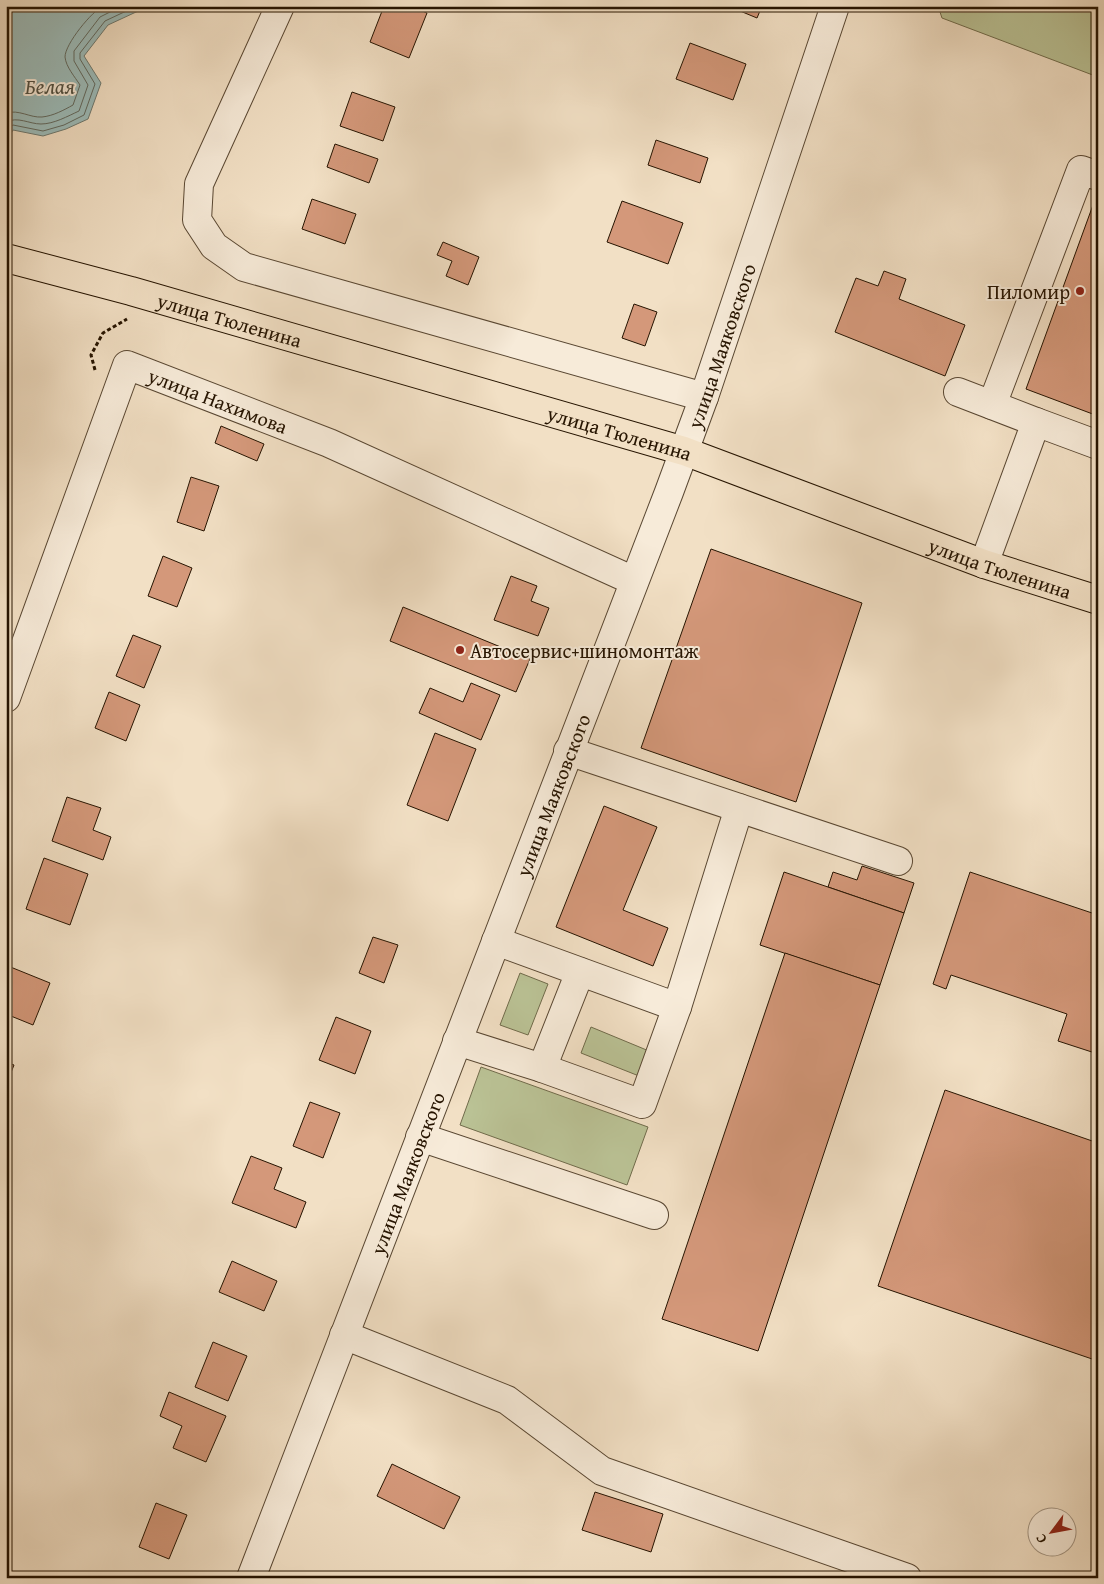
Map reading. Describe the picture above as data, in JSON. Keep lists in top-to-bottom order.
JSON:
{
  "streets": {
    "main road": ["улица Тюленина"],
    "street": ["улица Маяковского", "улица Нахимова"]
  },
  "crossings": [
    ["улица Тюленина", "улица Маяковского"],
    ["улица Маяковского", "улица Нахимова"]
  ],
  "water": ["Белая"],
  "places": ["Пиломир", "Автосервис+шиномонтаж"],
  "north": "bottom left"
}
